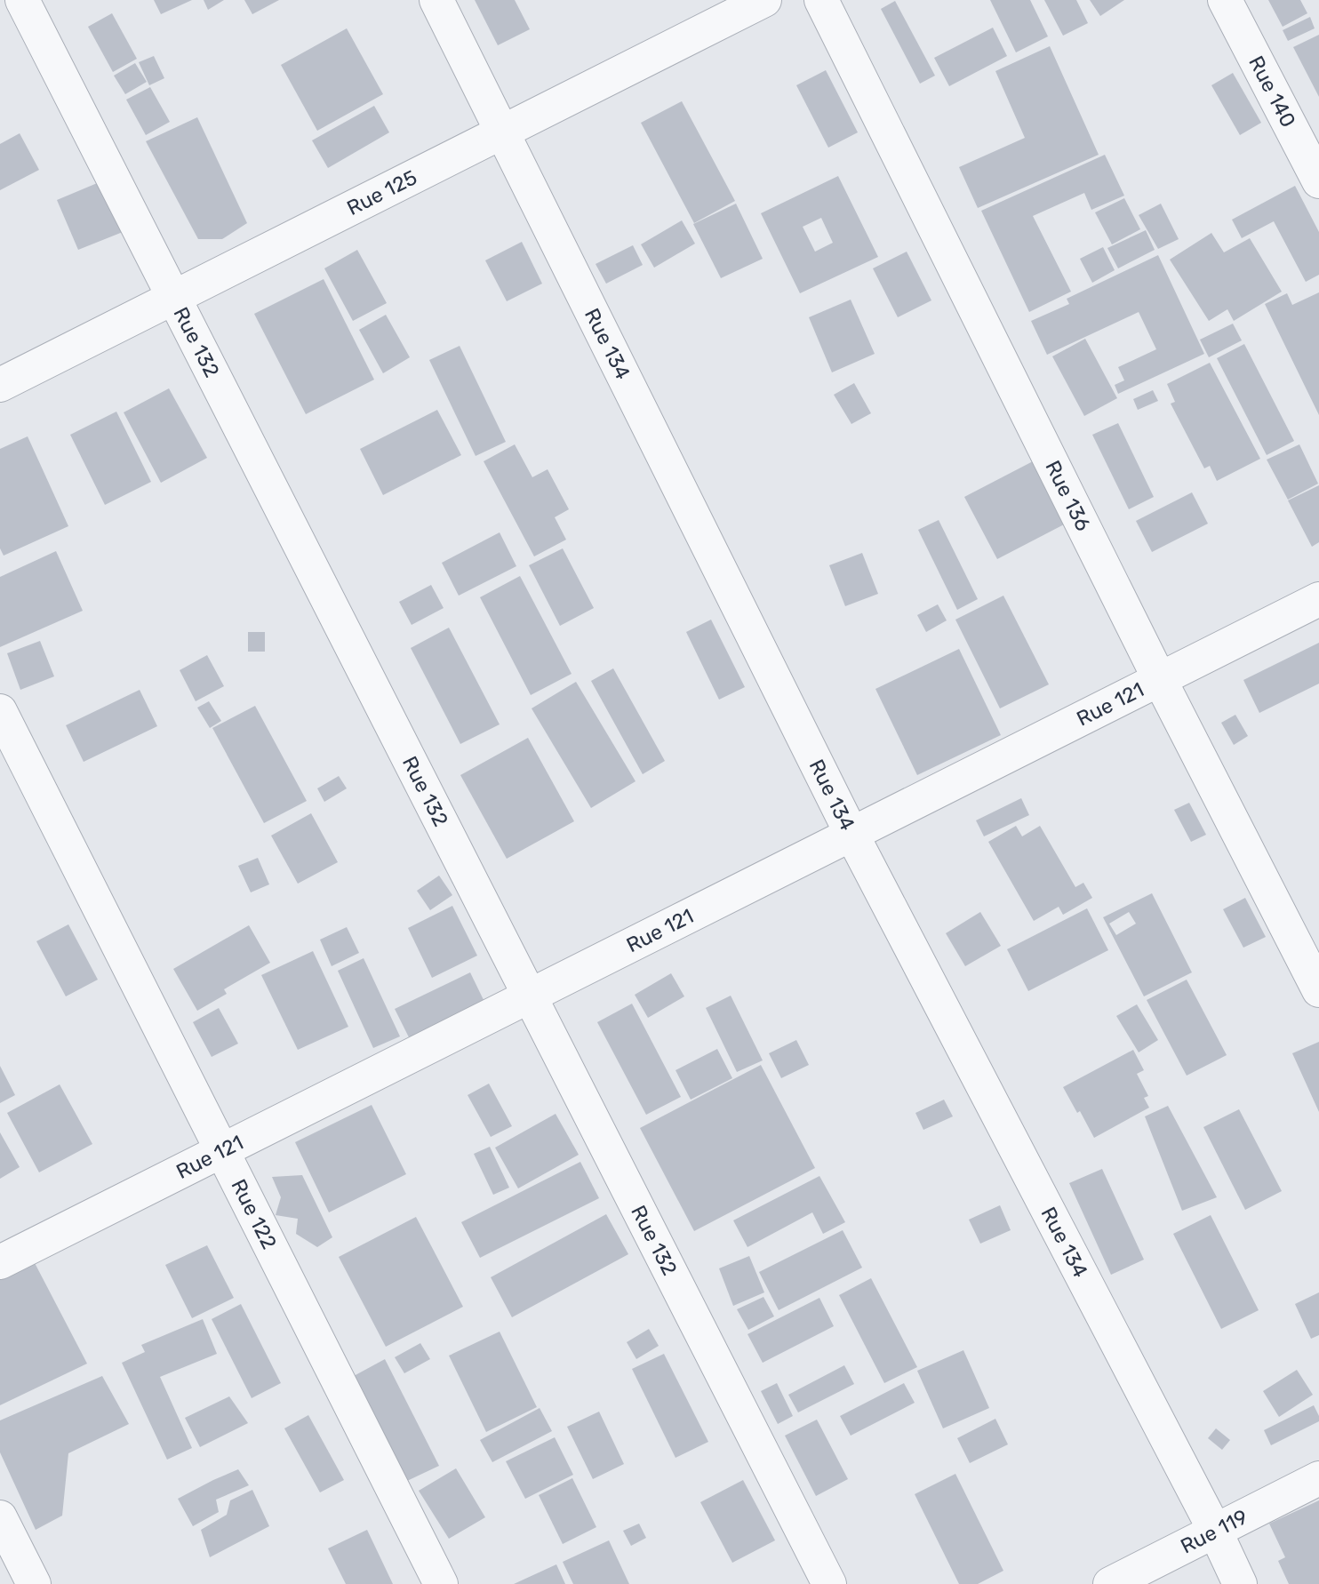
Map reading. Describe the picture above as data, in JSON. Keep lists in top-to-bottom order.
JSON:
{
  "streets": {
    "street": [
      "Rue 140",
      "Rue 125",
      "Rue 132",
      "Rue 134",
      "Rue 136",
      "Rue 121",
      "Rue 122",
      "Rue 119"
    ]
  },
  "crossings": [
    ["Rue 125", "Rue 132"],
    ["Rue 125", "Rue 134"],
    ["Rue 132", "Rue 121"],
    ["Rue 134", "Rue 121"],
    ["Rue 134", "Rue 119"],
    ["Rue 136", "Rue 121"],
    ["Rue 121", "Rue 122"]
  ]
}
